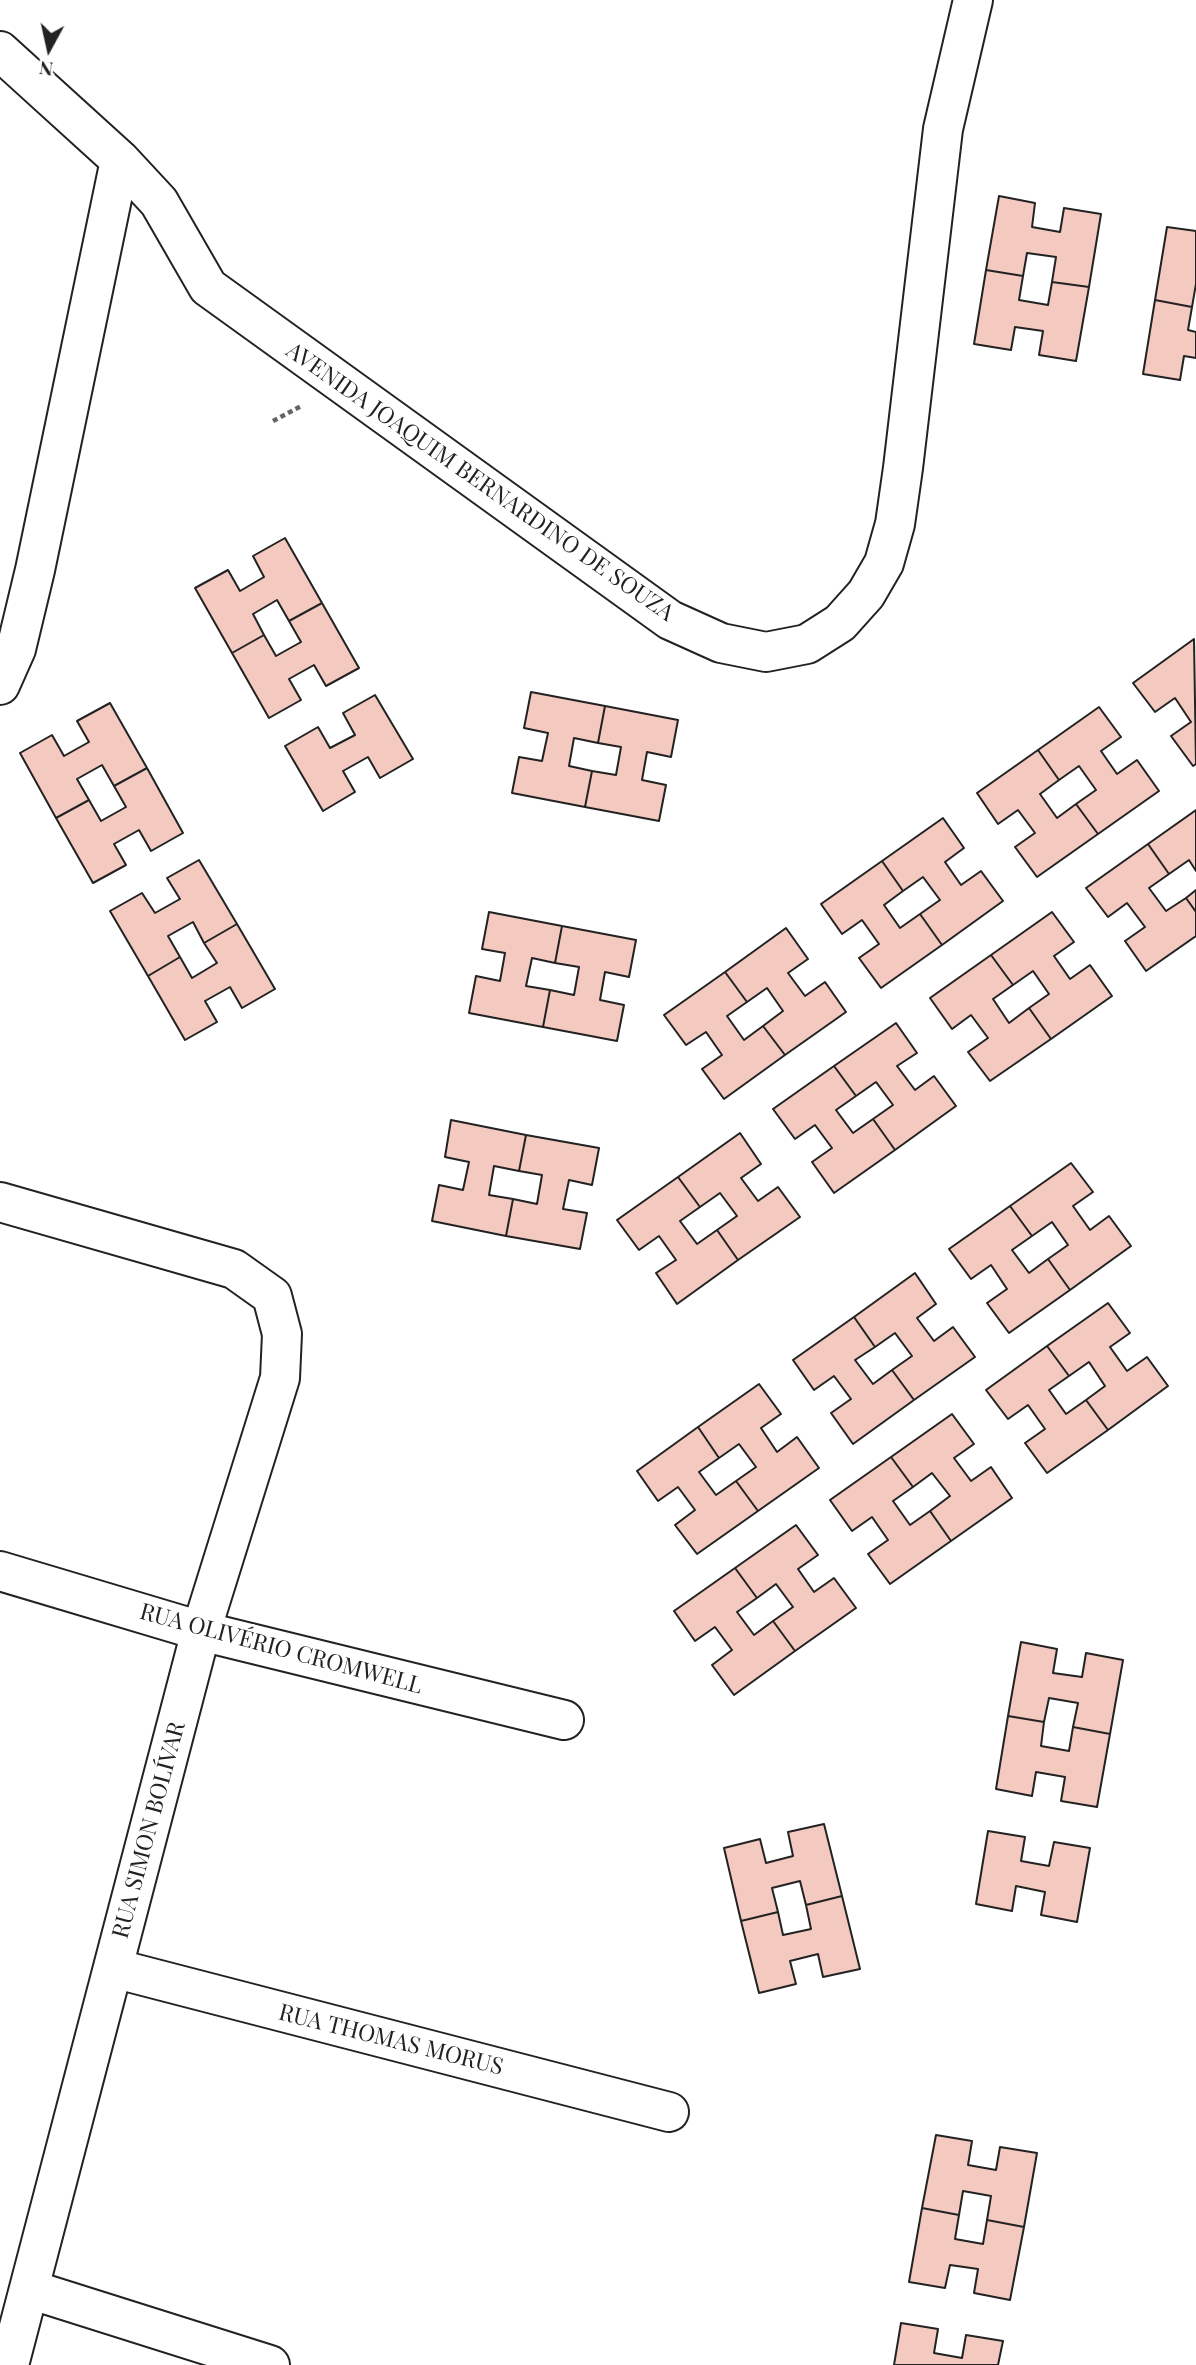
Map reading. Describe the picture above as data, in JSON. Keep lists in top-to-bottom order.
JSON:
{
  "streets": {
    "street": [
      "AVENIDA JOAQUIM BERNARDINO DE SOUZA",
      "RUA OLIVÉRIO CROMWELL",
      "RUA SIMON BOLÍVAR",
      "RUA THOMAS MORUS"
    ]
  },
  "crossings": [
    ["RUA OLIVÉRIO CROMWELL", "RUA SIMON BOLÍVAR"],
    ["RUA SIMON BOLÍVAR", "RUA THOMAS MORUS"]
  ],
  "north": "bottom"
}
